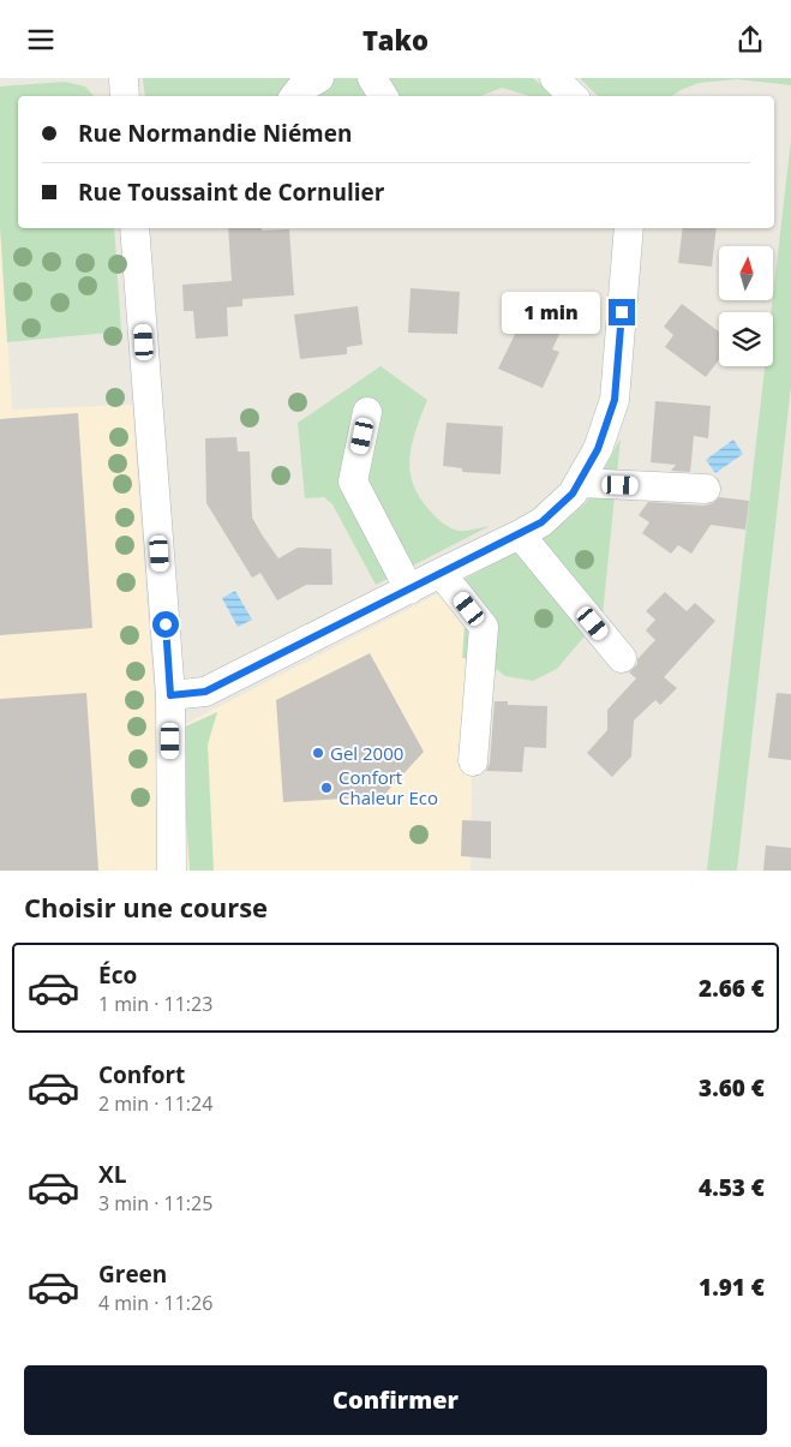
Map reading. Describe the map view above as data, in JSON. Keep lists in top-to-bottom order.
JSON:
{
  "places": ["Gel 2000", "Confort Chaleur Eco"],
  "north": "top",
  "page": {
    "header": "Tako",
    "banner": ["Rue Normandie Niémen", "Rue Toussaint de Cornulier"],
    "bubble": "1 min",
    "heading": "Choisir une course",
    "list": [
      {
        "name": "Éco",
        "note": "1 min · 11:23",
        "value": "2.66 €"
      },
      {
        "name": "Confort",
        "note": "2 min · 11:24",
        "value": "3.60 €"
      },
      {
        "name": "XL",
        "note": "3 min · 11:25",
        "value": "4.53 €"
      },
      {
        "name": "Green",
        "note": "4 min · 11:26",
        "value": "1.91 €"
      }
    ],
    "buttons": "Confirmer"
  }
}
